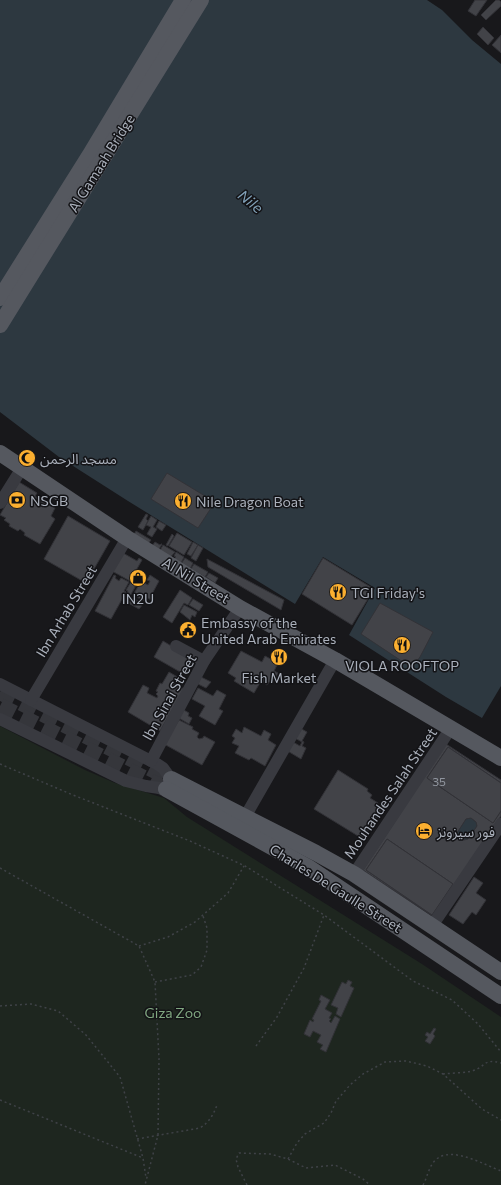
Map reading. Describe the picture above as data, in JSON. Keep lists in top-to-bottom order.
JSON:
{
  "streets": {
    "main road": ["Al Gamaah Bridge", "Al Nil Street", "Charles De Gaulle Street"],
    "street": ["Ibn Arhab Street", "Ibn Sinai Street", "Mouhandes Salah Street"]
  },
  "crossings": [
    ["Al Nil Street", "Ibn Arhab Street"],
    ["Al Nil Street", "Ibn Sinai Street"],
    ["Al Nil Street", "Mouhandes Salah Street"],
    ["Mouhandes Salah Street", "Charles De Gaulle Street"]
  ],
  "water": ["Nile"],
  "parks": ["Giza Zoo"],
  "places": {
    "mosque": ["مسجد الرحمن"],
    "bank": ["NSGB"],
    "restaurant": [
      "Nile Dragon Boat",
      "TGI Friday's",
      "VIOLA ROOFTOP",
      "Fish Market"
    ],
    "shop": ["IN2U"],
    "public building": ["Embassy of the United Arab Emirates"],
    "hotel": ["فور سيزونز"]
  },
  "house_numbers": ["35"]
}
